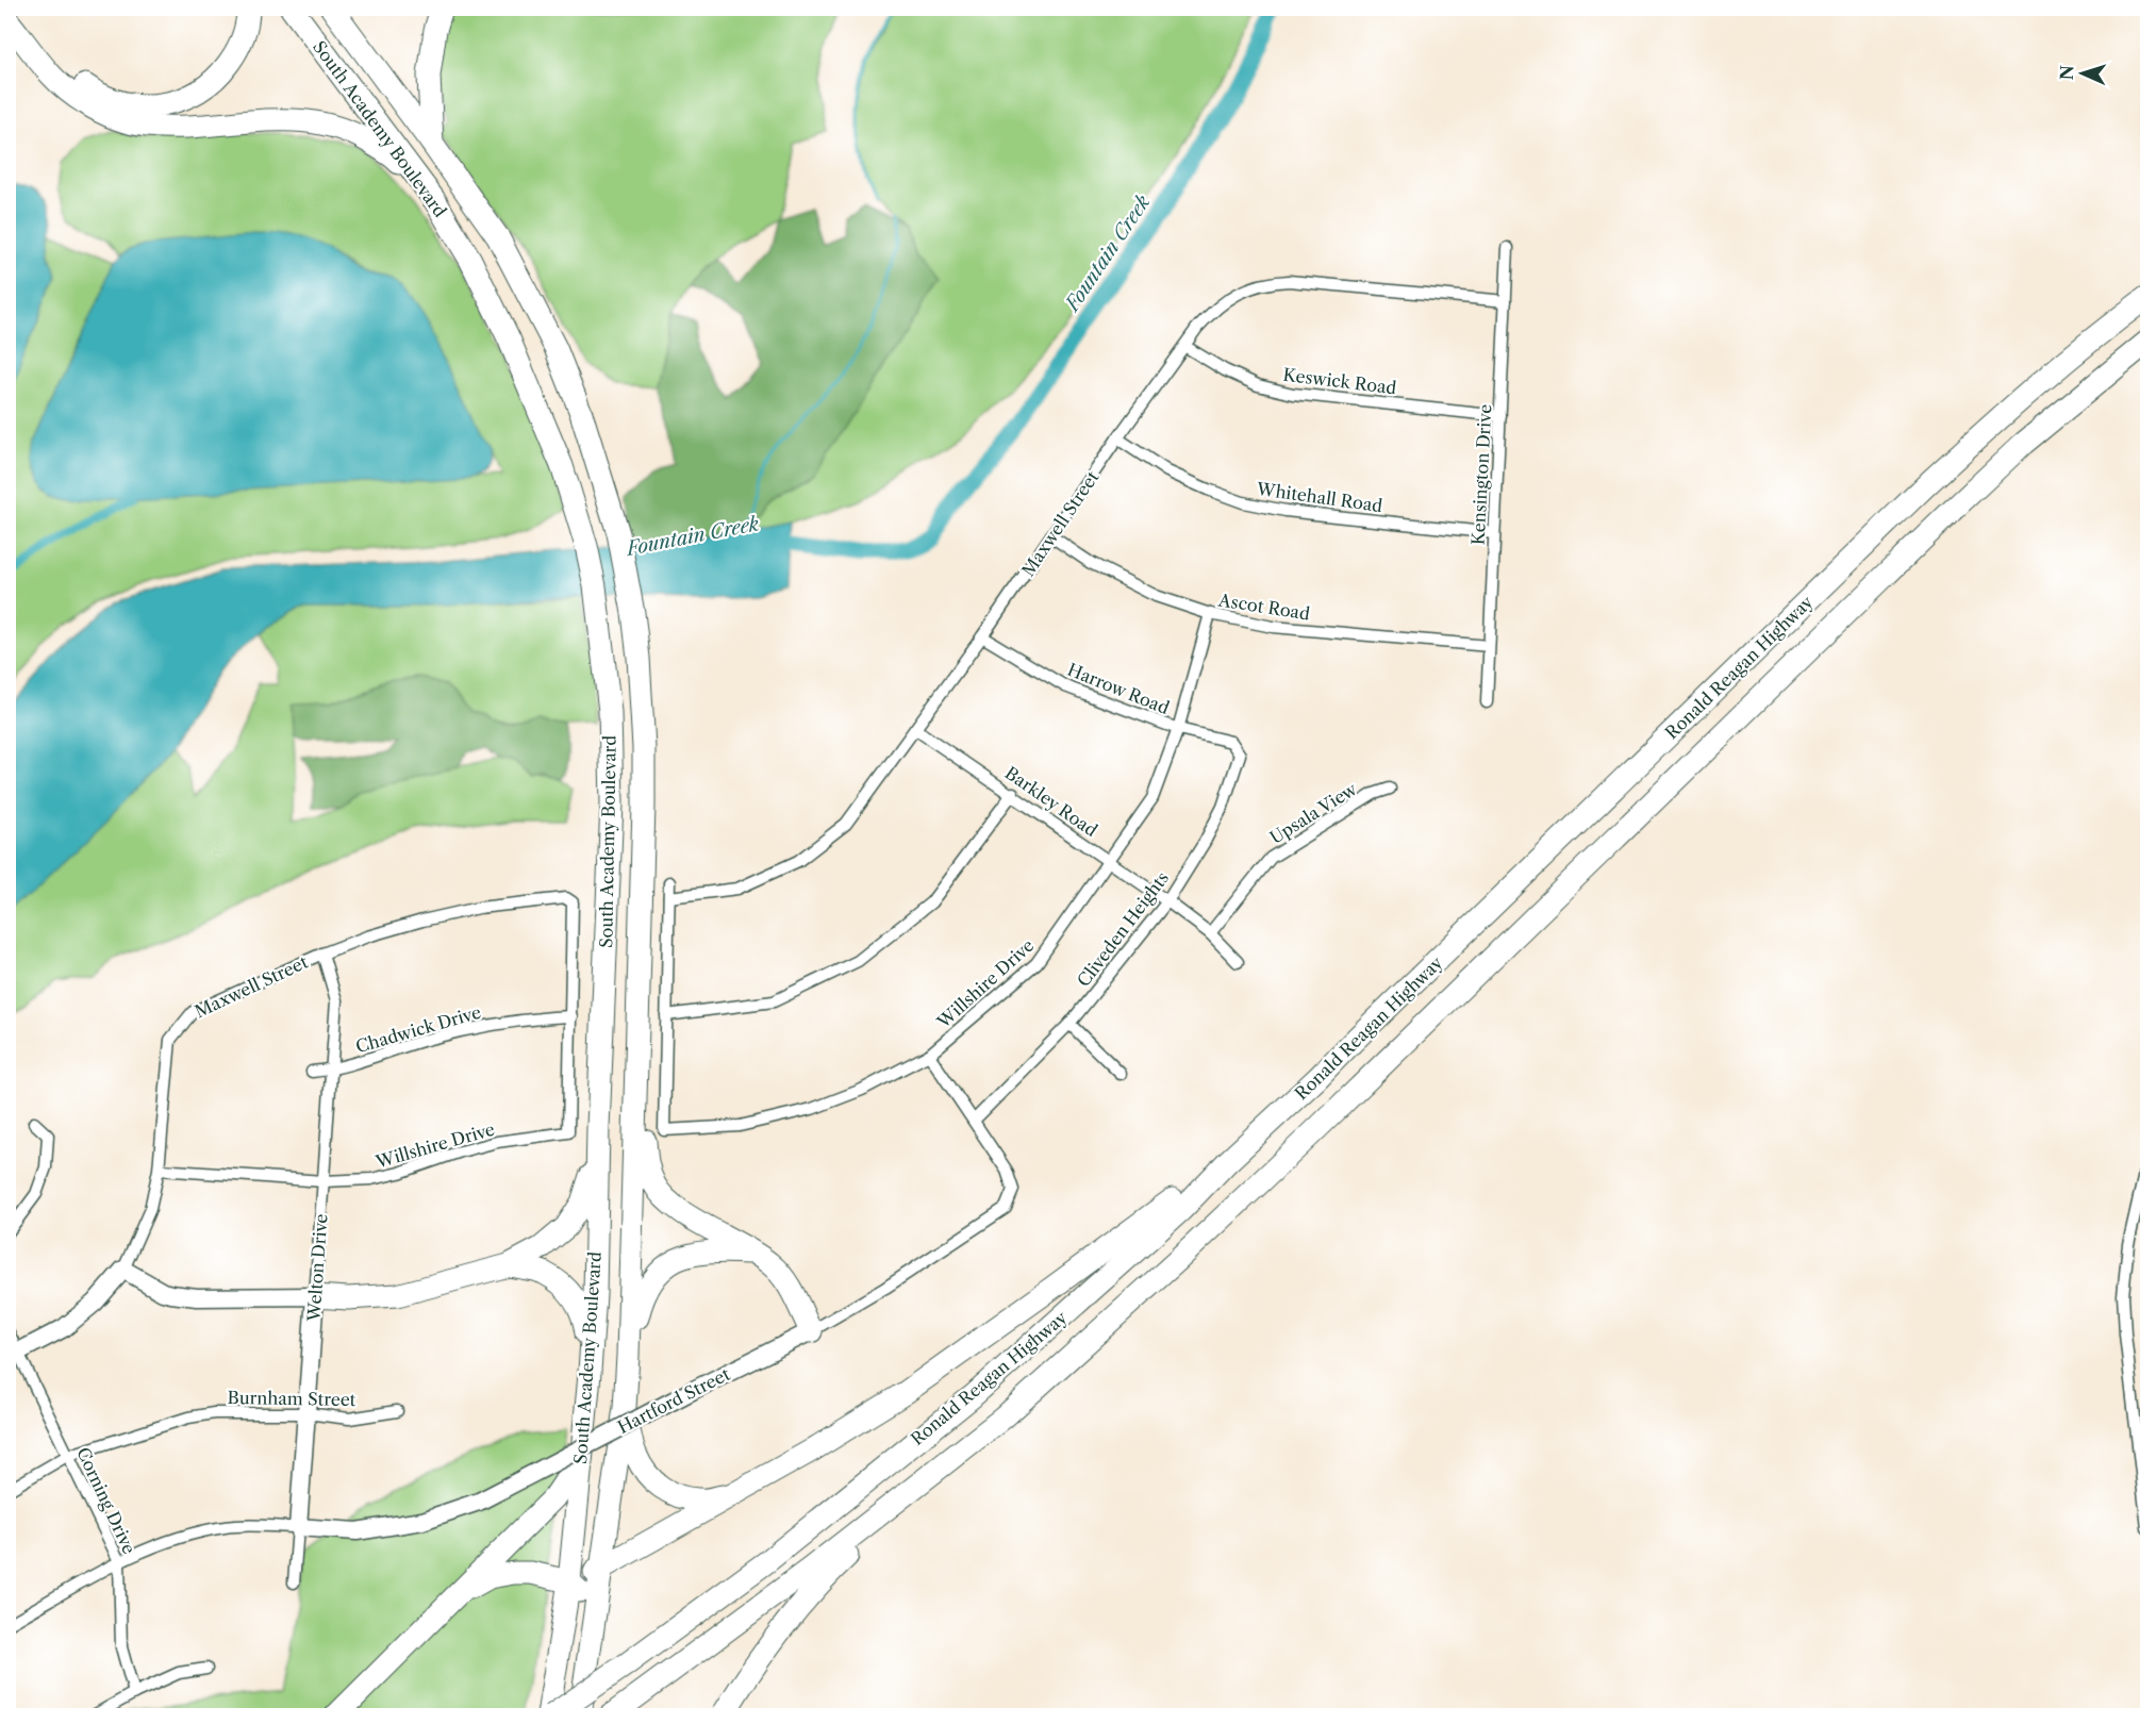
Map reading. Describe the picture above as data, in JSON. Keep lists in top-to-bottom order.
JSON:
{
  "streets": {
    "highway": ["South Academy Boulevard", "Ronald Reagan Highway"],
    "street": [
      "Keswick Road",
      "Kensington Drive",
      "Whitehall Road",
      "Maxwell Street",
      "Ascot Road",
      "Harrow Road",
      "Barkley Road",
      "Upsala View",
      "Cliveden Heights",
      "Willshire Drive",
      "Chadwick Drive",
      "Welton Drive",
      "Burnham Street",
      "Hartford Street",
      "Corning Drive"
    ]
  },
  "crossings": [
    ["South Academy Boulevard", "Ronald Reagan Highway"],
    ["Keswick Road", "Kensington Drive"],
    ["Keswick Road", "Maxwell Street"],
    ["Kensington Drive", "Whitehall Road"],
    ["Kensington Drive", "Maxwell Street"],
    ["Kensington Drive", "Ascot Road"],
    ["Whitehall Road", "Maxwell Street"],
    ["Maxwell Street", "Ascot Road"],
    ["Maxwell Street", "Harrow Road"],
    ["Maxwell Street", "Barkley Road"],
    ["Maxwell Street", "Willshire Drive"],
    ["Maxwell Street", "Chadwick Drive"],
    ["Maxwell Street", "Welton Drive"],
    ["Maxwell Street", "Corning Drive"],
    ["Ascot Road", "Willshire Drive"],
    ["Harrow Road", "Cliveden Heights"],
    ["Harrow Road", "Willshire Drive"],
    ["Barkley Road", "Upsala View"],
    ["Barkley Road", "Cliveden Heights"],
    ["Barkley Road", "Willshire Drive"],
    ["Cliveden Heights", "Willshire Drive"],
    ["Cliveden Heights", "Hartford Street"],
    ["Willshire Drive", "Chadwick Drive"],
    ["Willshire Drive", "Welton Drive"],
    ["Willshire Drive", "Hartford Street"],
    ["Chadwick Drive", "Welton Drive"],
    ["Welton Drive", "Burnham Street"],
    ["Welton Drive", "Hartford Street"],
    ["Burnham Street", "Corning Drive"],
    ["Hartford Street", "Corning Drive"]
  ],
  "water": ["Fountain Creek"],
  "north": "left"
}
